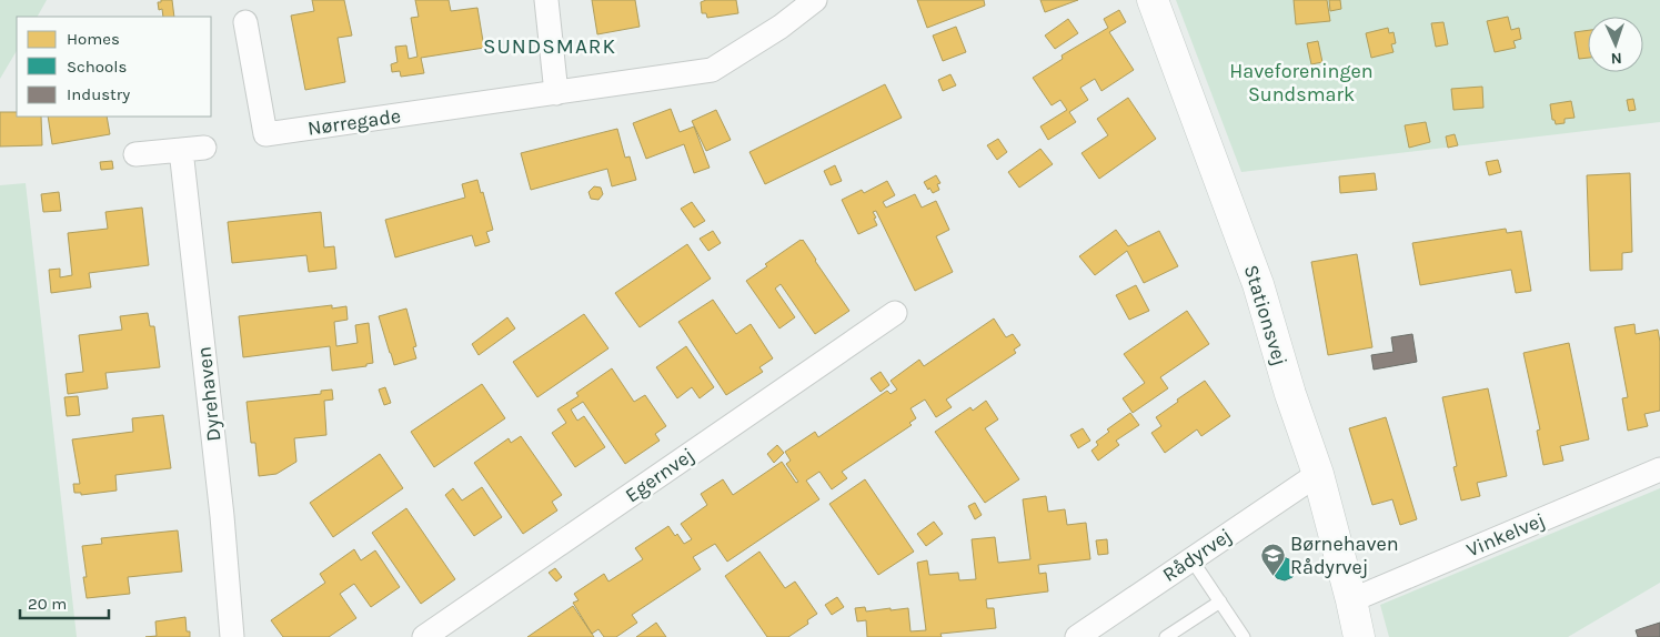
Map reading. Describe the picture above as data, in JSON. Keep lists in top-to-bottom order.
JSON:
{
  "streets": {
    "street": [
      "Nørregade",
      "Stationsvej",
      "Dyrehaven",
      "Egernvej",
      "Vinkelvej",
      "Rådyrvej"
    ]
  },
  "crossings": [
    ["Stationsvej", "Vinkelvej"],
    ["Stationsvej", "Rådyrvej"]
  ],
  "districts": ["SUNDSMARK"],
  "parks": ["Haveforeningen Sundsmark"],
  "places": {
    "school or university": ["Børnehaven Rådyrvej"]
  },
  "legend": ["Homes", "Schools", "Industry"],
  "scale_bar": "20 m",
  "north": "bottom"
}
